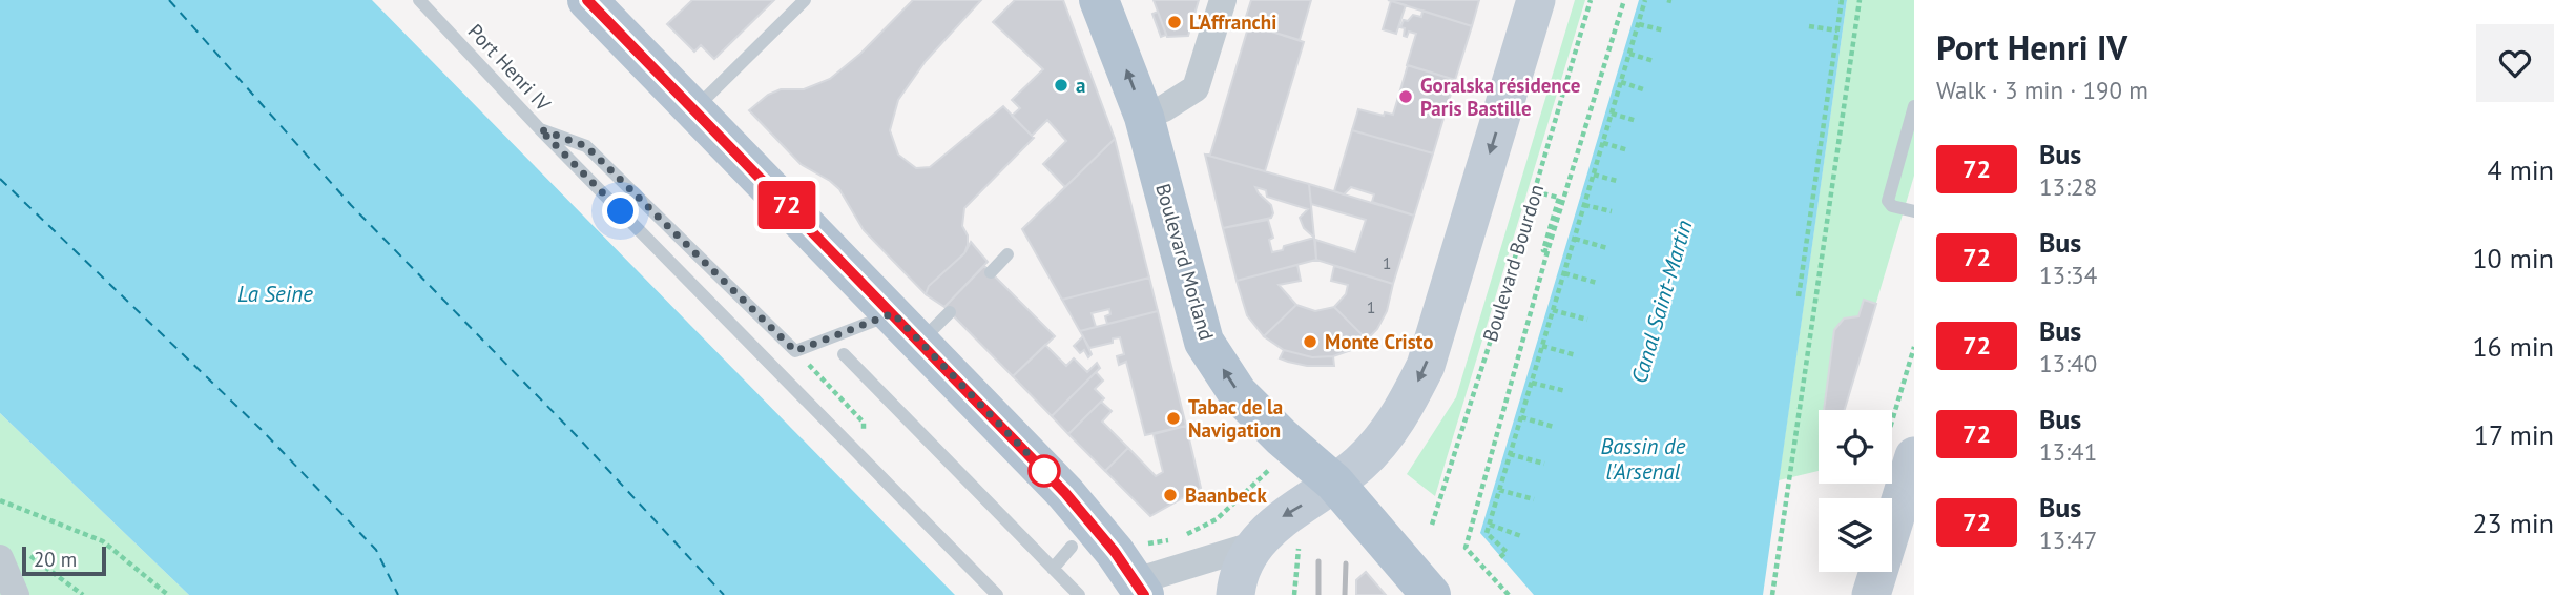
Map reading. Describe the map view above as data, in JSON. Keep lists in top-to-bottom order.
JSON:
{
  "streets": {
    "main road": ["Boulevard Morland"],
    "lane": ["Port Henri IV"],
    "path": ["Boulevard Bourdon"]
  },
  "water": ["La Seine", "Canal Saint-Martin", "Bassin de l'Arsenal"],
  "places": [
    "L'Affranchi",
    "a",
    "Goralska résidence Paris Bastille",
    "Monte Cristo",
    "Tabac de la Navigation",
    "Baanbeck"
  ],
  "lines": ["bus line 72"],
  "house_numbers": ["1", "1"],
  "scale_bar": "20 m",
  "page": {
    "on_map": "72",
    "heading": ["Port Henri IV", "Walk · 3 min · 190 m"],
    "list": [
      {
        "mark": "72",
        "name": "Bus",
        "note": "13:28",
        "value": "4 min"
      },
      {
        "mark": "72",
        "name": "Bus",
        "note": "13:34",
        "value": "10 min"
      },
      {
        "mark": "72",
        "name": "Bus",
        "note": "13:40",
        "value": "16 min"
      },
      {
        "mark": "72",
        "name": "Bus",
        "note": "13:41",
        "value": "17 min"
      },
      {
        "mark": "72",
        "name": "Bus",
        "note": "13:47",
        "value": "23 min"
      }
    ],
    "scale": "20 m"
  }
}
